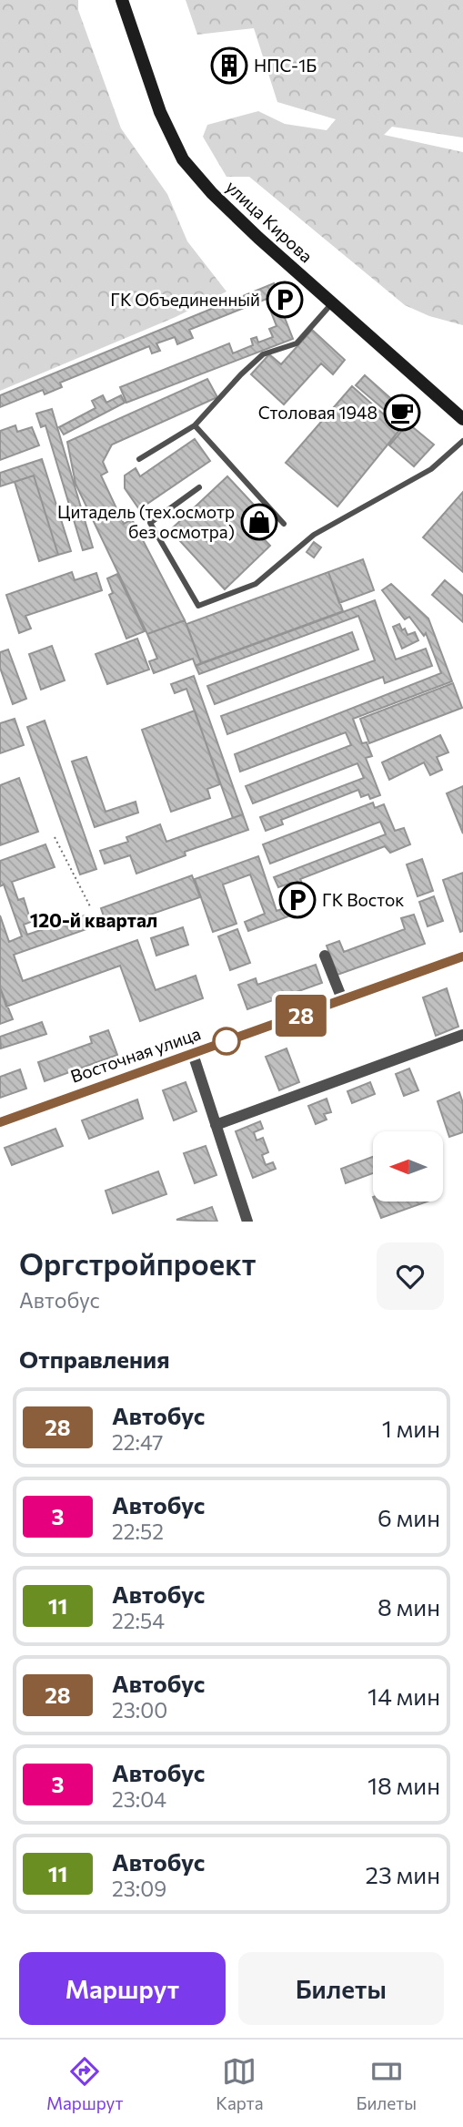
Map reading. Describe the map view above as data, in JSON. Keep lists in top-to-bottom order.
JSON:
{
  "streets": {
    "street": ["улица Кирова", "Восточная улица"]
  },
  "districts": ["120-й квартал"],
  "places": {
    "building": ["НПС-1Б"],
    "parking": ["ГК Объединенный", "ГК Восток"],
    "cafe": ["Столовая 1948"],
    "shop": ["Цитадель (тех.осмотр без осмотра)"]
  },
  "lines": ["bus line 28"],
  "north": "left",
  "page": {
    "on_map": "28",
    "heading": [
      ["Оргстройпроект", "Автобус"],
      "Отправления"
    ],
    "list": [
      {
        "mark": "28",
        "name": "Автобус",
        "note": "22:47",
        "value": "1 мин"
      },
      {
        "mark": "3",
        "name": "Автобус",
        "note": "22:52",
        "value": "6 мин"
      },
      {
        "mark": "11",
        "name": "Автобус",
        "note": "22:54",
        "value": "8 мин"
      },
      {
        "mark": "28",
        "name": "Автобус",
        "note": "23:00",
        "value": "14 мин"
      },
      {
        "mark": "3",
        "name": "Автобус",
        "note": "23:04",
        "value": "18 мин"
      },
      {
        "mark": "11",
        "name": "Автобус",
        "note": "23:09",
        "value": "23 мин"
      }
    ],
    "buttons": ["Маршрут", "Билеты"],
    "tabs": ["Маршрут", "Карта", "Билеты"]
  }
}
